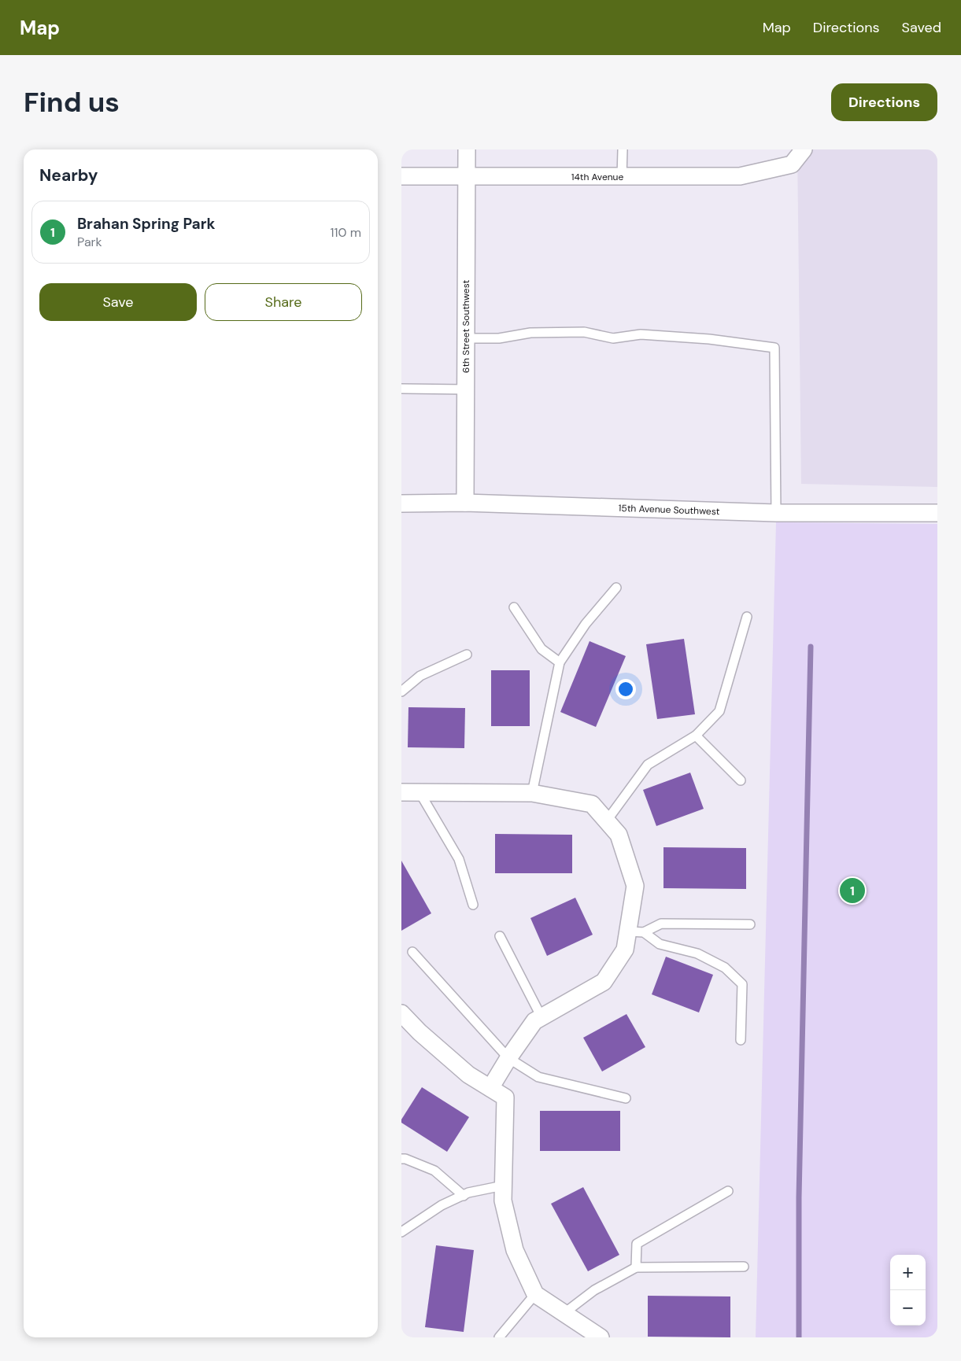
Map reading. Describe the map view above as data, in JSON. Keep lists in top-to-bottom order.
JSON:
{
  "streets": {
    "street": ["14th Avenue", "6th Street Southwest", "15th Avenue Southwest"]
  },
  "crossings": [
    ["14th Avenue", "6th Street Southwest"],
    ["6th Street Southwest", "15th Avenue Southwest"]
  ],
  "page": {
    "header": "Map",
    "nav": ["Map", "Directions", "Saved"],
    "buttons": [
      "Directions",
      ["Save", "Share"]
    ],
    "title": "Find us",
    "heading": "Nearby",
    "list": [
      {
        "mark": "1",
        "name": "Brahan Spring Park",
        "note": "Park",
        "value": "110 m"
      }
    ],
    "pins": "1",
    "map_buttons": ["+", "−"]
  }
}
